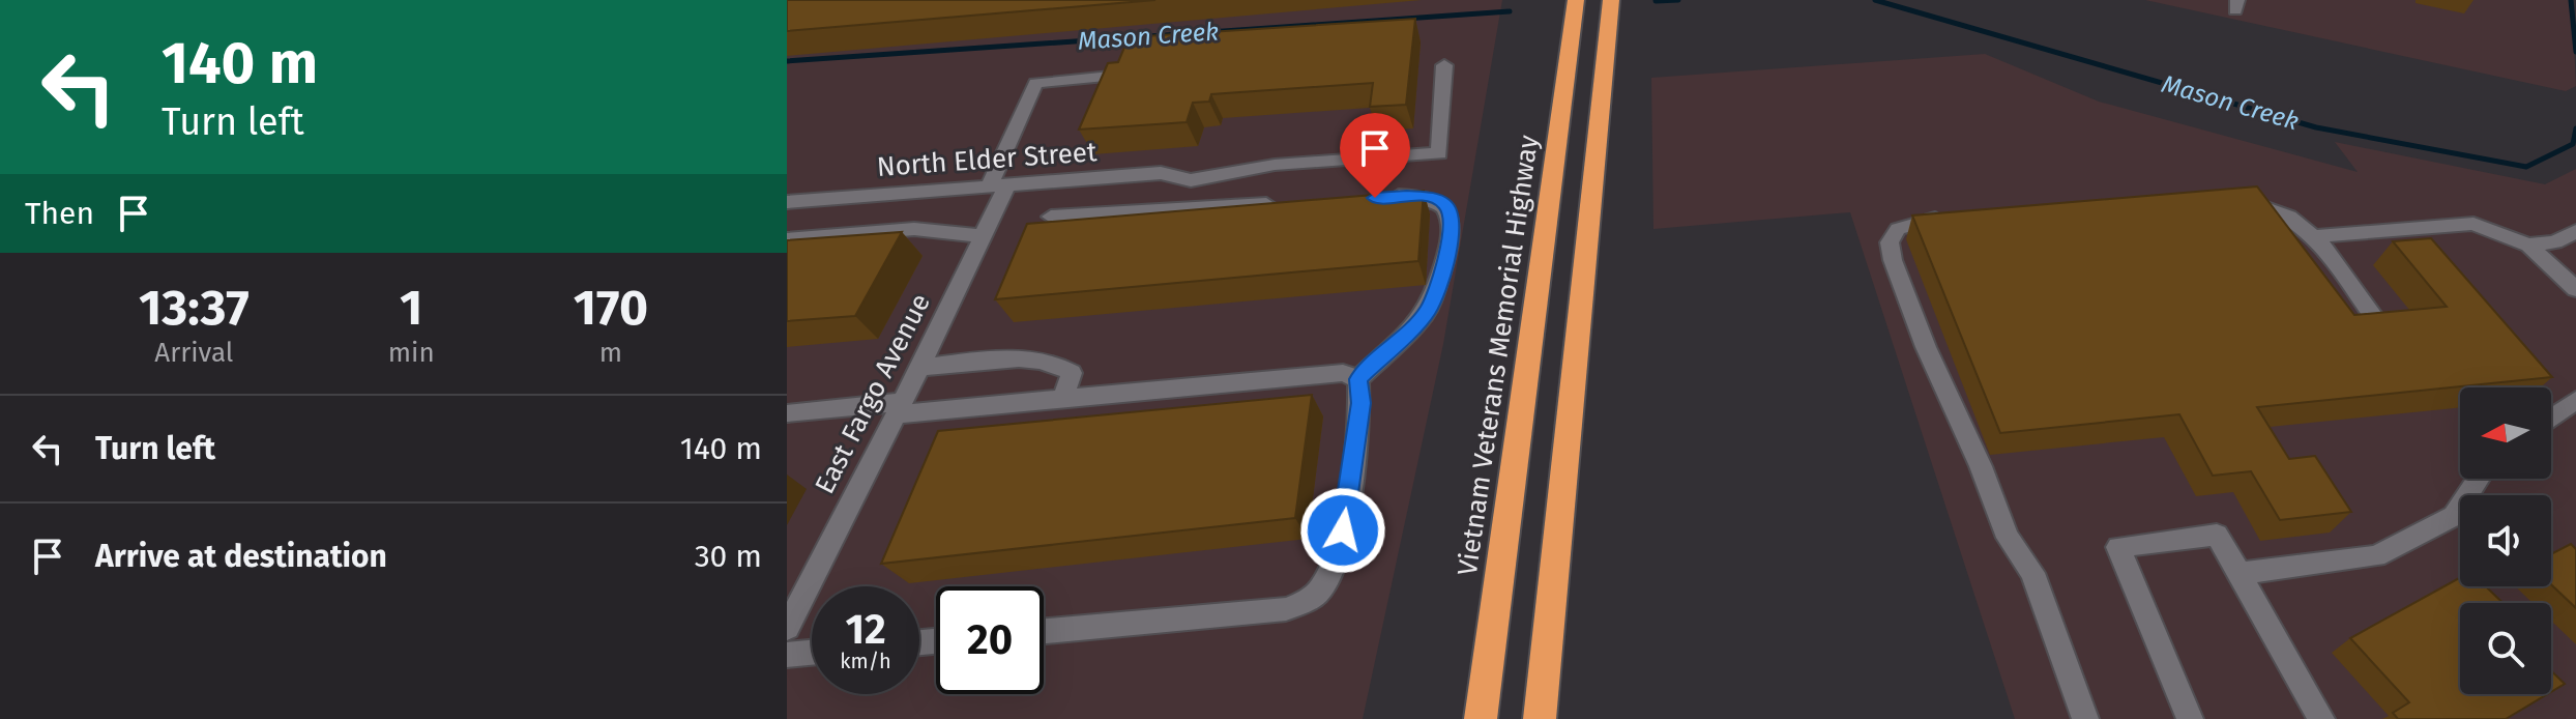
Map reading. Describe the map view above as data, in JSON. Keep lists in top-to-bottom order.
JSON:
{
  "streets": {
    "highway": ["Vietnam Veterans Memorial Highway"],
    "street": ["North Elder Street", "East Fargo Avenue"]
  },
  "crossings": [
    ["North Elder Street", "East Fargo Avenue"]
  ],
  "water": ["Mason Creek"],
  "north": "left",
  "page": {
    "turn": ["140 m", "Turn left"],
    "then": "Then",
    "eta": [
      "13:37",
      "Arrival",
      "1",
      "min",
      "170",
      "m"
    ],
    "list": [
      {
        "name": "Turn left",
        "value": "140 m"
      },
      {
        "name": "Arrive at destination",
        "value": "30 m"
      }
    ],
    "speed": "12 km/h",
    "limit": "20"
  }
}
